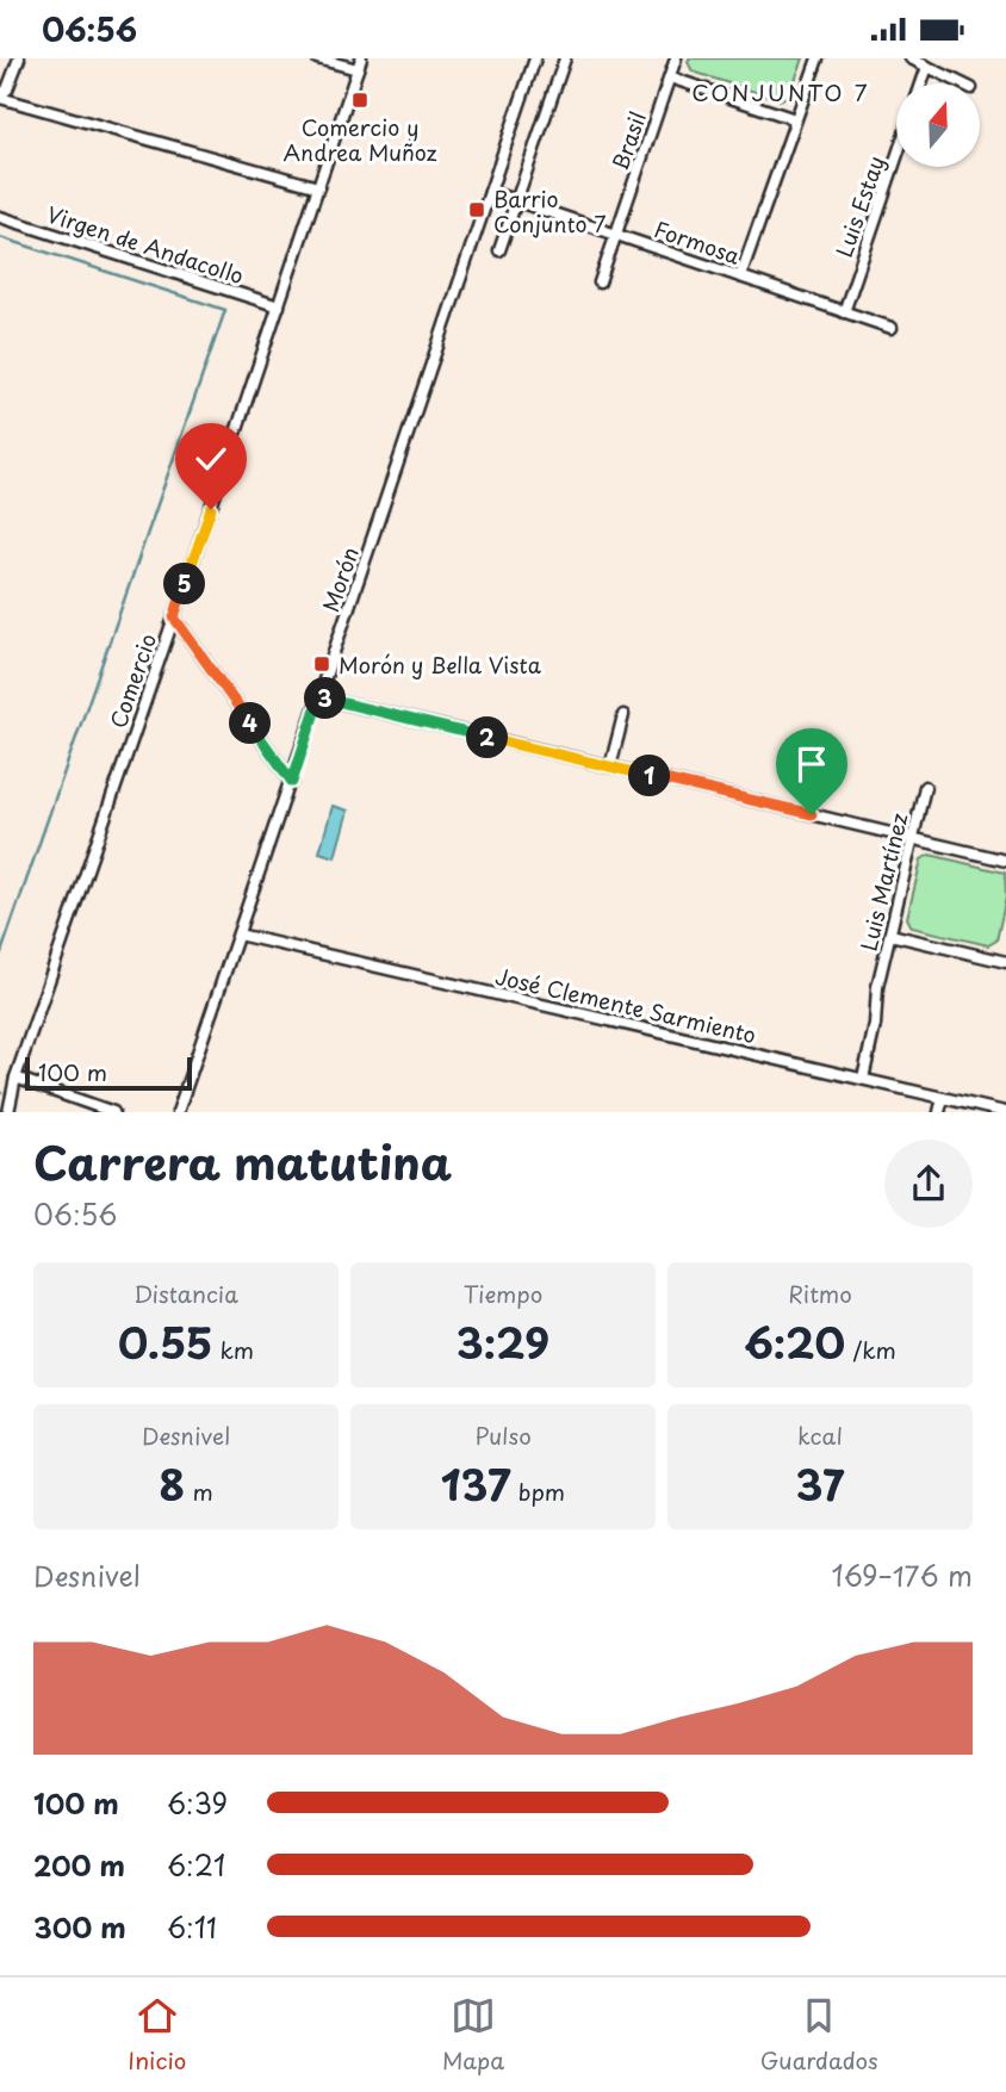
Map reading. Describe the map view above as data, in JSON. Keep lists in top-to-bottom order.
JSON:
{
  "streets": {
    "street": [
      "Brasil",
      "Luis Estay",
      "Formosa",
      "Virgen de Andacollo",
      "Morón",
      "Comercio",
      "Luis Martínez",
      "José Clemente Sarmiento"
    ]
  },
  "crossings": [
    ["Brasil", "Formosa"],
    ["Luis Estay", "Formosa"],
    ["Formosa", "Morón"],
    ["Virgen de Andacollo", "Comercio"],
    ["Morón", "José Clemente Sarmiento"],
    ["Luis Martínez", "José Clemente Sarmiento"]
  ],
  "districts": ["CONJUNTO 7"],
  "places": {
    "transit": ["Comercio y Andrea Muñoz", "Barrio Conjunto 7", "Morón y Bella Vista"]
  },
  "scale_bar": "100 m",
  "north": "top",
  "page": {
    "status": "06:56",
    "pins": [
      "5",
      "3",
      "4",
      "2",
      "1"
    ],
    "scale": "100 m",
    "heading": ["Carrera matutina", "06:56"],
    "stats": [
      ["Distancia", "0.55 km"],
      ["Tiempo", "3:29"],
      ["Ritmo", "6:20 /km"],
      ["Desnivel", "8 m"],
      ["Pulso", "137 bpm"],
      ["kcal", "37"]
    ],
    "chart": ["Desnivel", "169–176 m"],
    "list": [
      {
        "name": "100 m",
        "note": "6:39"
      },
      {
        "name": "200 m",
        "note": "6:21"
      },
      {
        "name": "300 m",
        "note": "6:11"
      }
    ],
    "tabs": ["Inicio", "Mapa", "Guardados"]
  }
}
